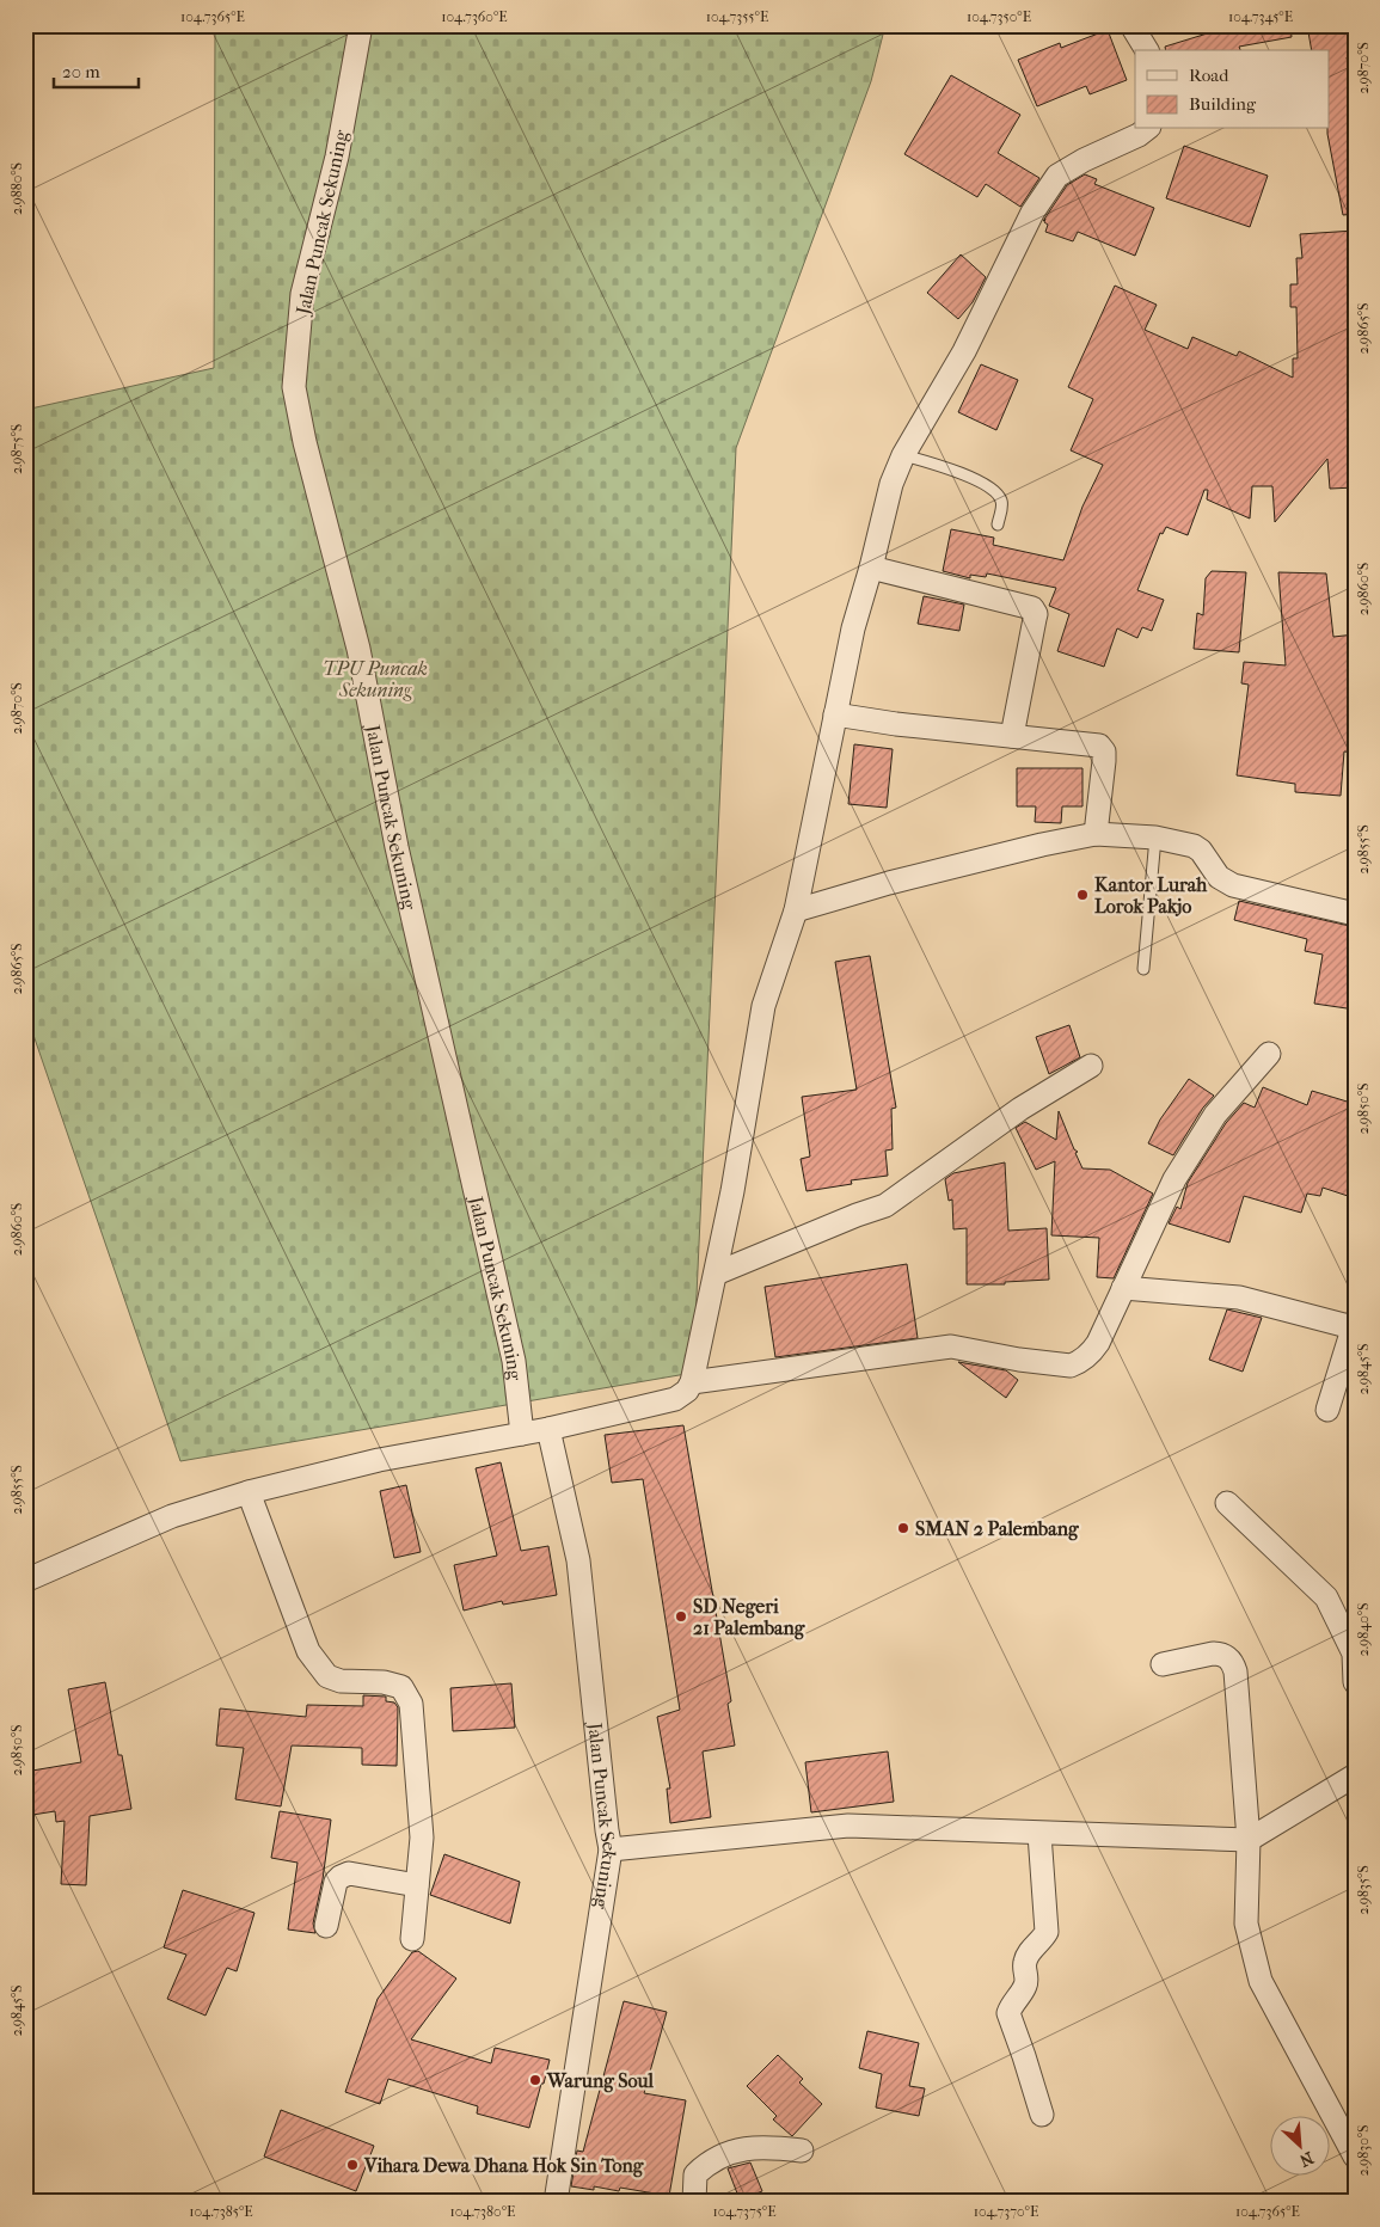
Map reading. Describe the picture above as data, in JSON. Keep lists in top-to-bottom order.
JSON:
{
  "streets": {
    "street": ["Jalan Puncak Sekuning"]
  },
  "parks": ["TPU Puncak Sekuning"],
  "places": [
    "Kantor Lurah Lorok Pakjo",
    "SMAN 2 Palembang",
    "SD Negeri 21 Palembang",
    "Warung Soul",
    "Vihara Dewa Dhana Hok Sin Tong"
  ],
  "legend": ["Road", "Building"],
  "scale_bar": "20 m",
  "north": "bottom right",
  "coordinates": [
    "104.7365°E",
    "104.7360°E",
    "104.7355°E",
    "104.7350°E",
    "104.7345°E",
    "2.9870°S",
    "2.9880°S",
    "2.9865°S",
    "2.9875°S",
    "2.9860°S",
    "2.9855°S",
    "2.9850°S",
    "2.9845°S",
    "2.9840°S",
    "2.9835°S",
    "2.9830°S",
    "104.7385°E",
    "104.7380°E",
    "104.7375°E",
    "104.7370°E"
  ]
}
